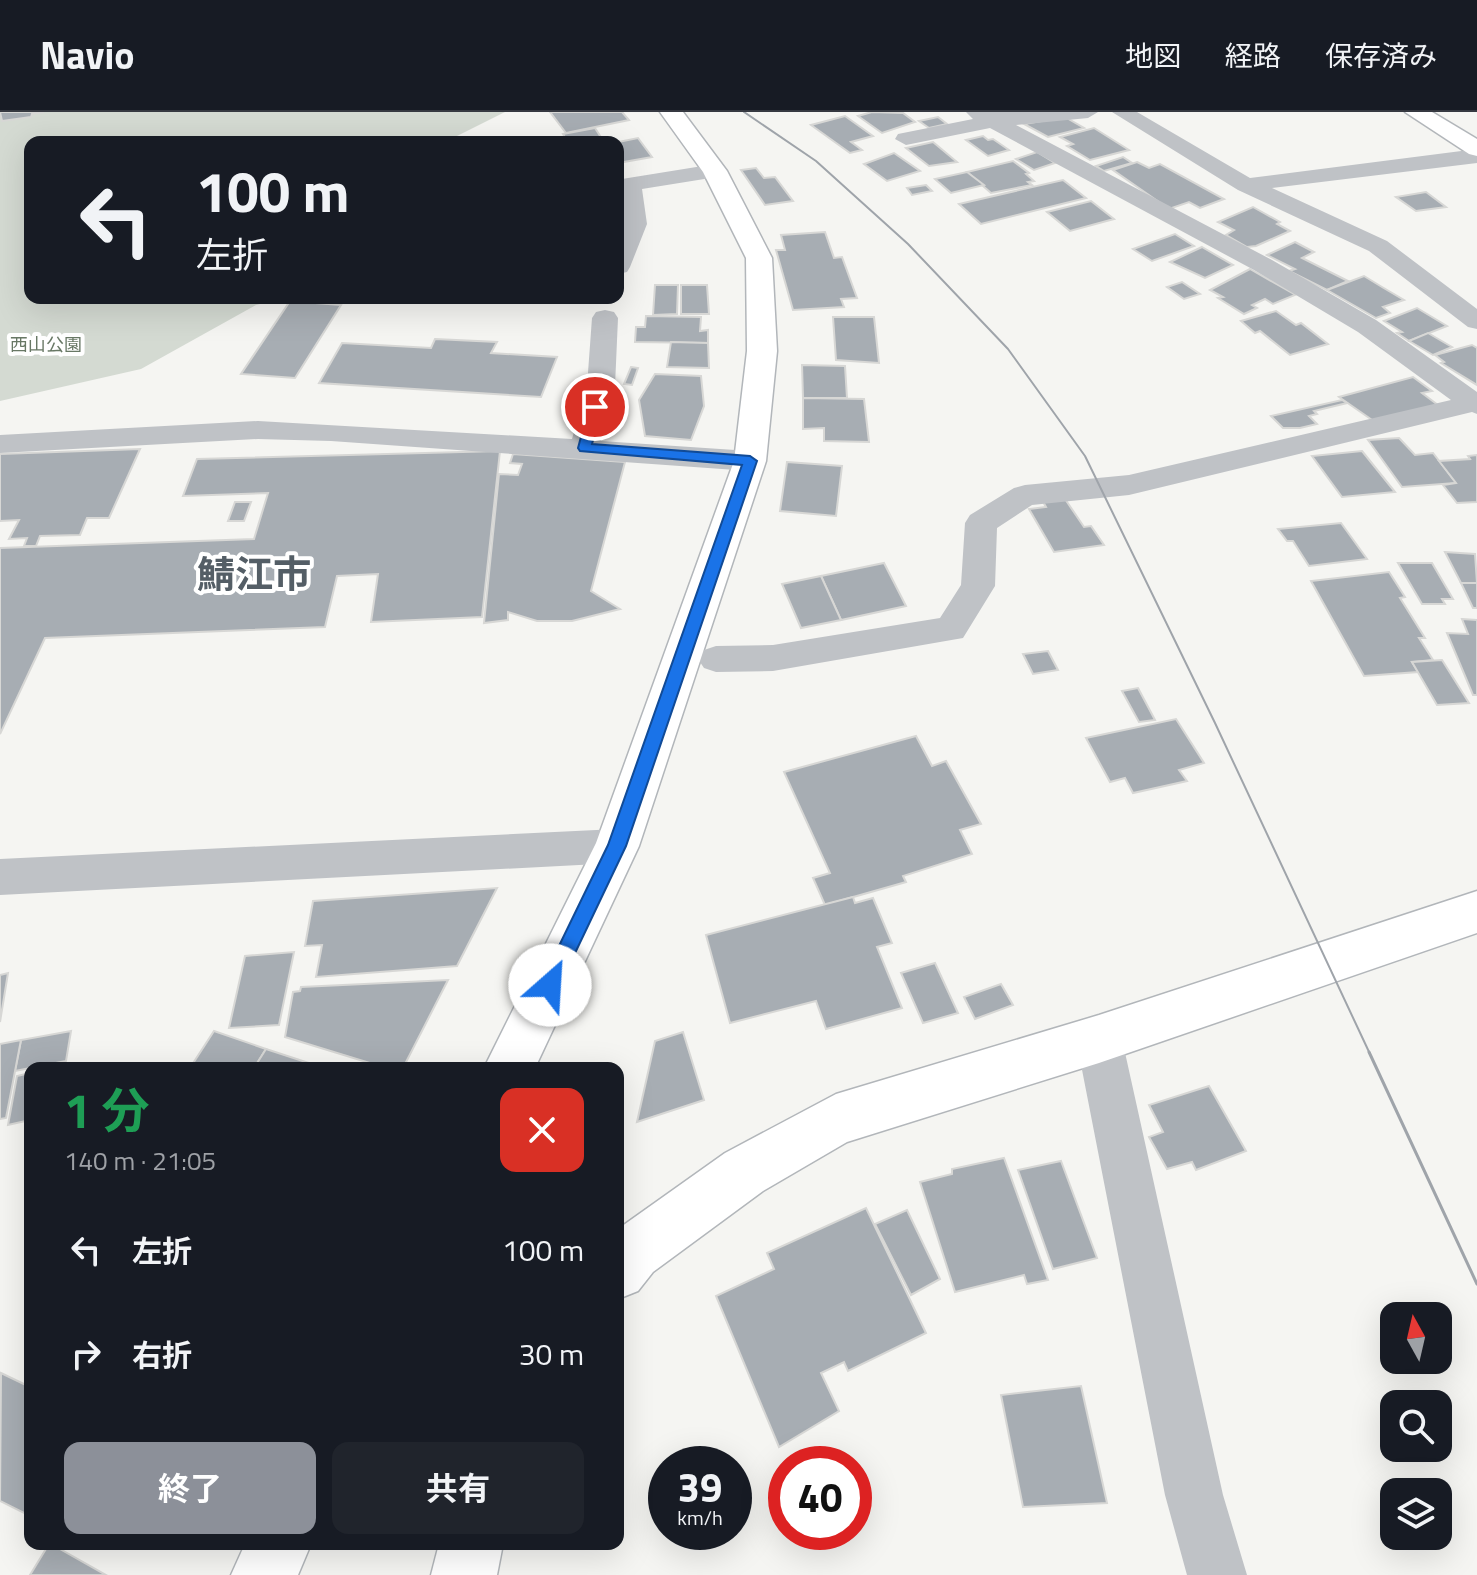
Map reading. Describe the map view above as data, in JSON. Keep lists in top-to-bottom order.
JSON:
{
  "districts": ["鯖江市"],
  "parks": ["西山公園"],
  "north": "top",
  "page": {
    "header": "Navio",
    "nav": ["地図", "経路", "保存済み"],
    "turn": ["100 m", "左折"],
    "heading": ["1 分", "140 m · 21:05"],
    "list": [
      {
        "name": "左折",
        "value": "100 m"
      },
      {
        "name": "右折",
        "value": "30 m"
      }
    ],
    "buttons": ["終了", "共有"],
    "speed": "39 km/h",
    "limit": "40"
  }
}
